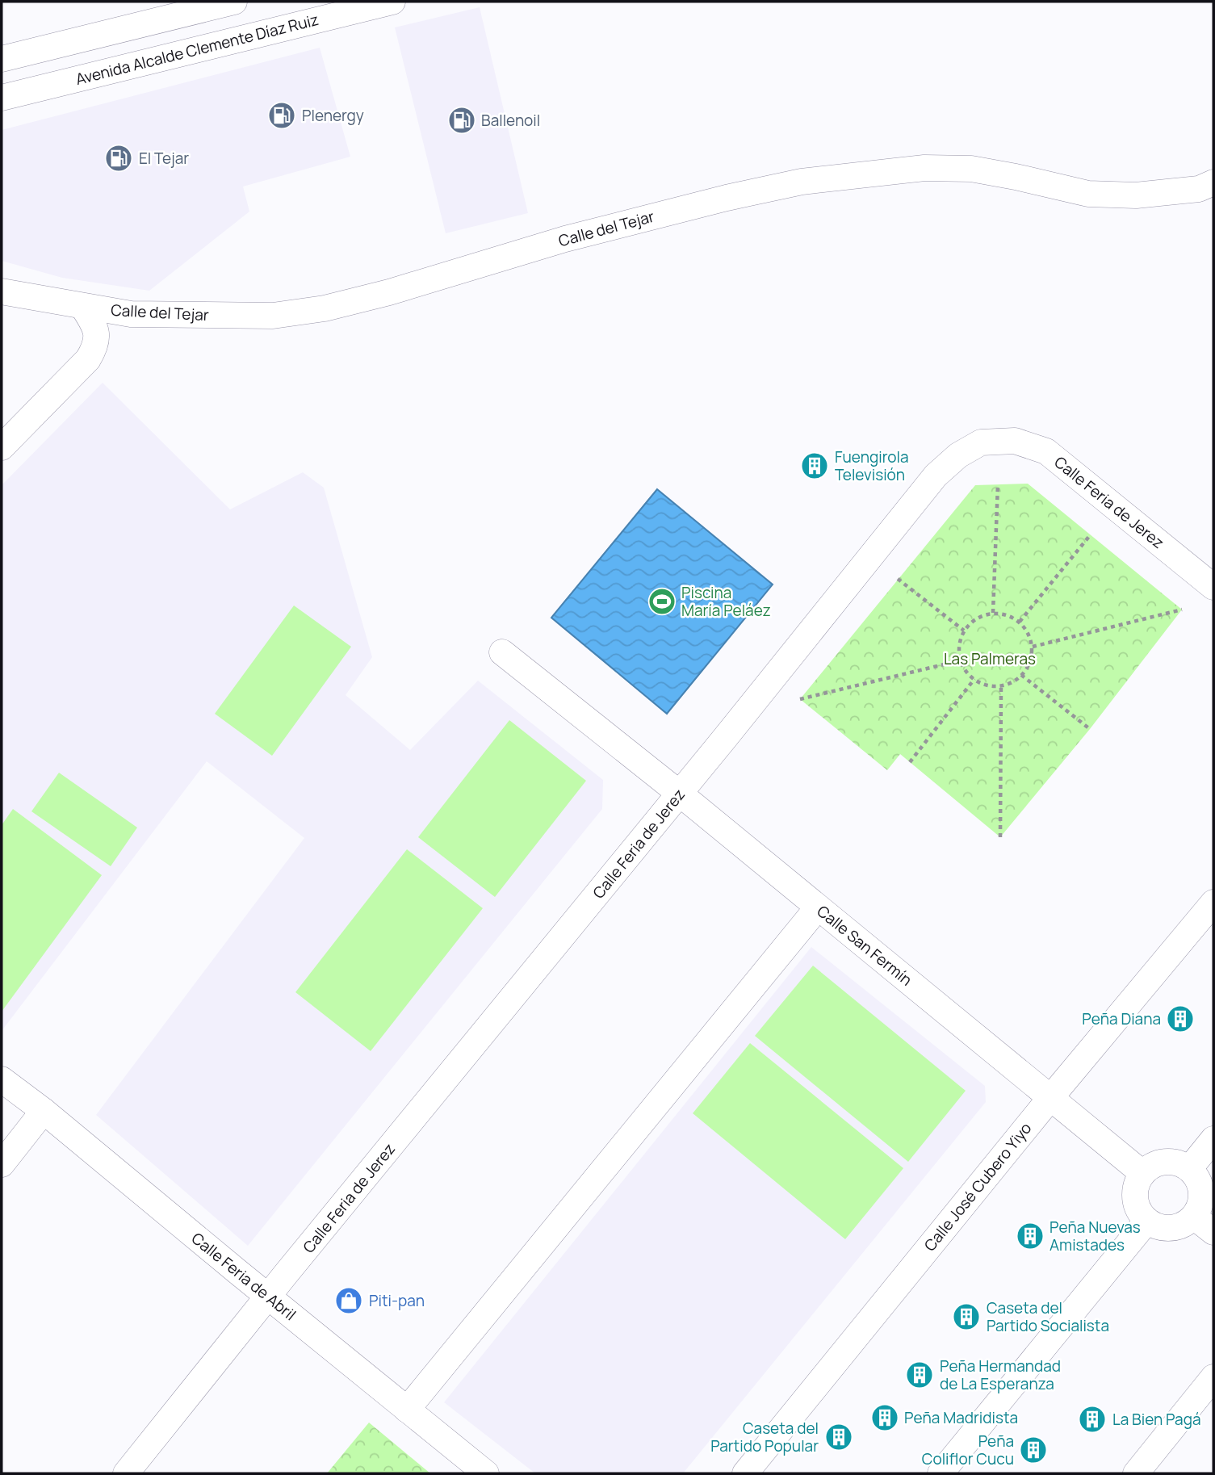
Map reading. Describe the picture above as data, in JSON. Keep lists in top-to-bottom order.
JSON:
{
  "streets": {
    "street": [
      "Avenida Alcalde Clemente Díaz Ruiz",
      "Calle del Tejar",
      "Calle Feria de Jerez",
      "Calle San Fermín",
      "Calle José Cubero Yiyo",
      "Calle Feria de Abril"
    ]
  },
  "crossings": [
    ["Calle Feria de Jerez", "Calle San Fermín"],
    ["Calle Feria de Jerez", "Calle Feria de Abril"],
    ["Calle San Fermín", "Calle José Cubero Yiyo"]
  ],
  "parks": ["Las Palmeras"],
  "places": {
    "fuel station": ["Plenergy", "Ballenoil", "El Tejar"],
    "building": [
      "Fuengirola Televisión",
      "Peña Diana",
      "Peña Nuevas Amistades",
      "Caseta del Partido Socialista",
      "Peña Hermandad de La Esperanza",
      "Peña Madridista",
      "La Bien Pagá",
      "Caseta del Partido Popular",
      "Peña Coliflor Cucu"
    ],
    "sports": ["Piscina María Peláez"],
    "shop": ["Piti-pan"]
  }
}
